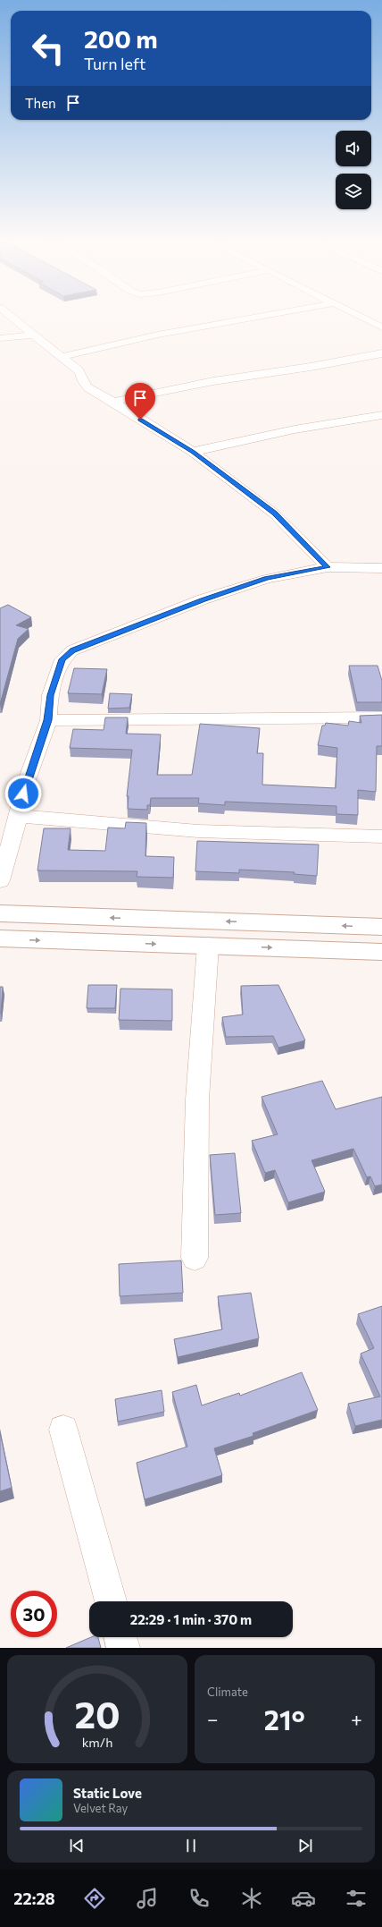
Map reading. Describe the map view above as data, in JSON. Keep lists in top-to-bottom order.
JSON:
{
  "page": {
    "turn": ["200 m", "Turn left"],
    "then": "Then",
    "limit": "30",
    "trip": "22:29 · 1 min · 370 m",
    "tile": "Climate",
    "heat": ["−", "21°", "+"],
    "song": ["Static Love", "Velvet Ray"],
    "tabs": "22:28",
    "gauge": ["20", "km/h"]
  }
}
